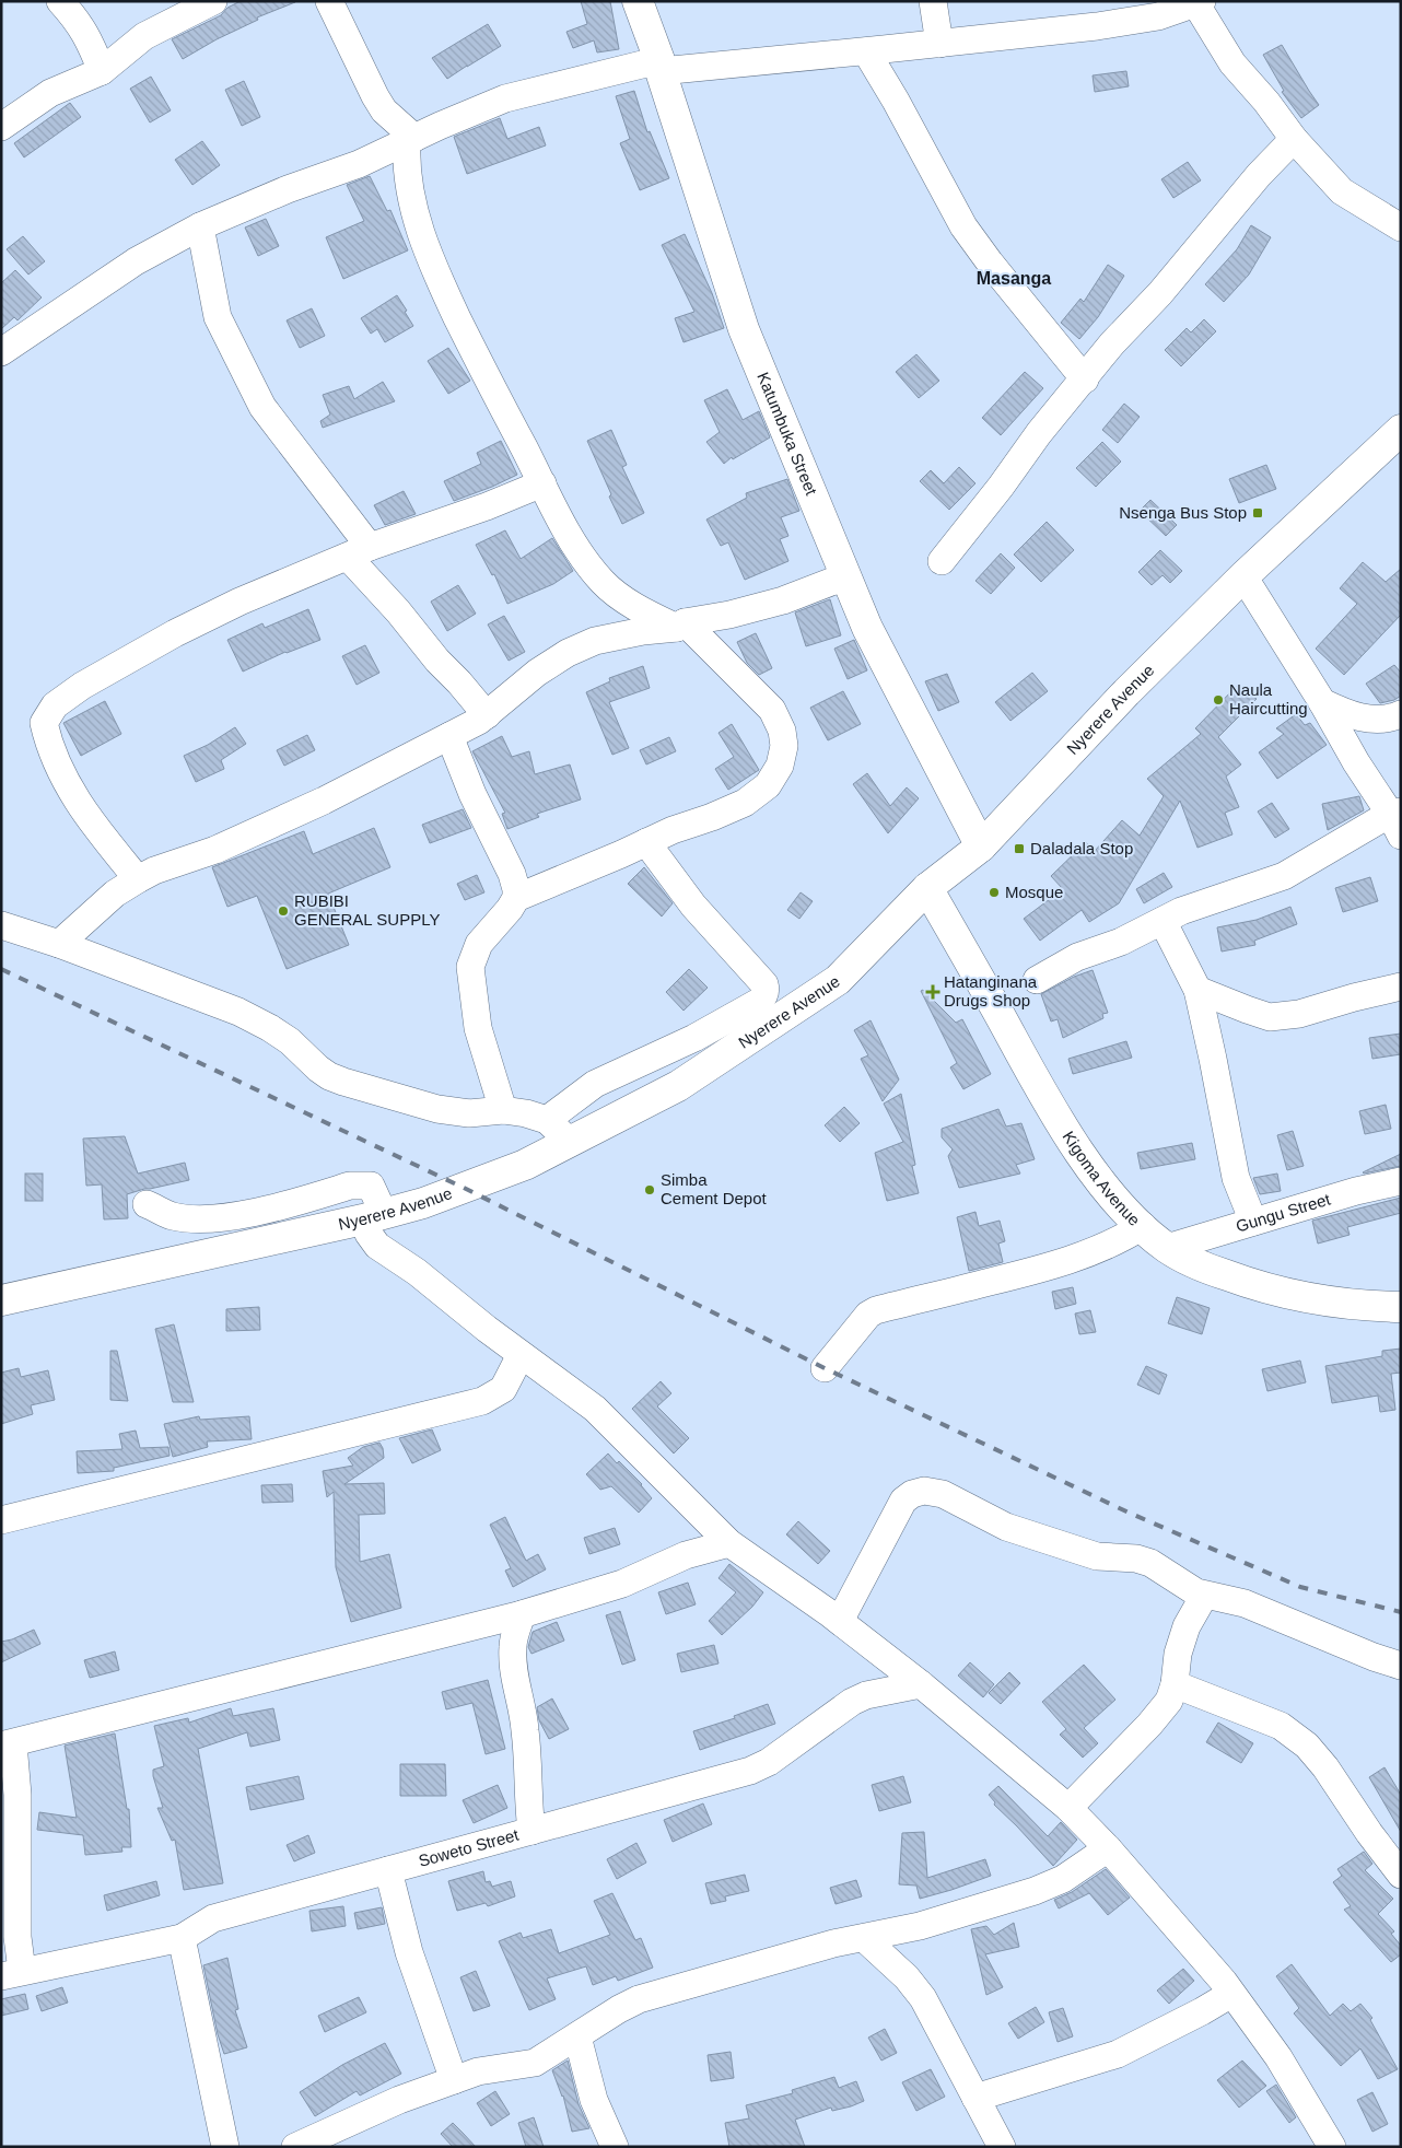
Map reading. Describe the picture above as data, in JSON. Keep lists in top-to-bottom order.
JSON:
{
  "streets": {
    "main road": ["Katumbuka Street", "Nyerere Avenue", "Kigoma Avenue"],
    "street": ["Gungu Street", "Soweto Street"]
  },
  "crossings": [
    ["Katumbuka Street", "Nyerere Avenue"],
    ["Nyerere Avenue", "Kigoma Avenue"],
    ["Kigoma Avenue", "Gungu Street"]
  ],
  "districts": ["Masanga"],
  "places": {
    "transit": ["Nsenga Bus Stop", "Daladala Stop"],
    "other": [
      "Naula Haircutting",
      "Mosque",
      "RUBIBI GENERAL SUPPLY",
      "Simba Cement Depot"
    ],
    "health": ["Hatanginana Drugs Shop"]
  }
}
